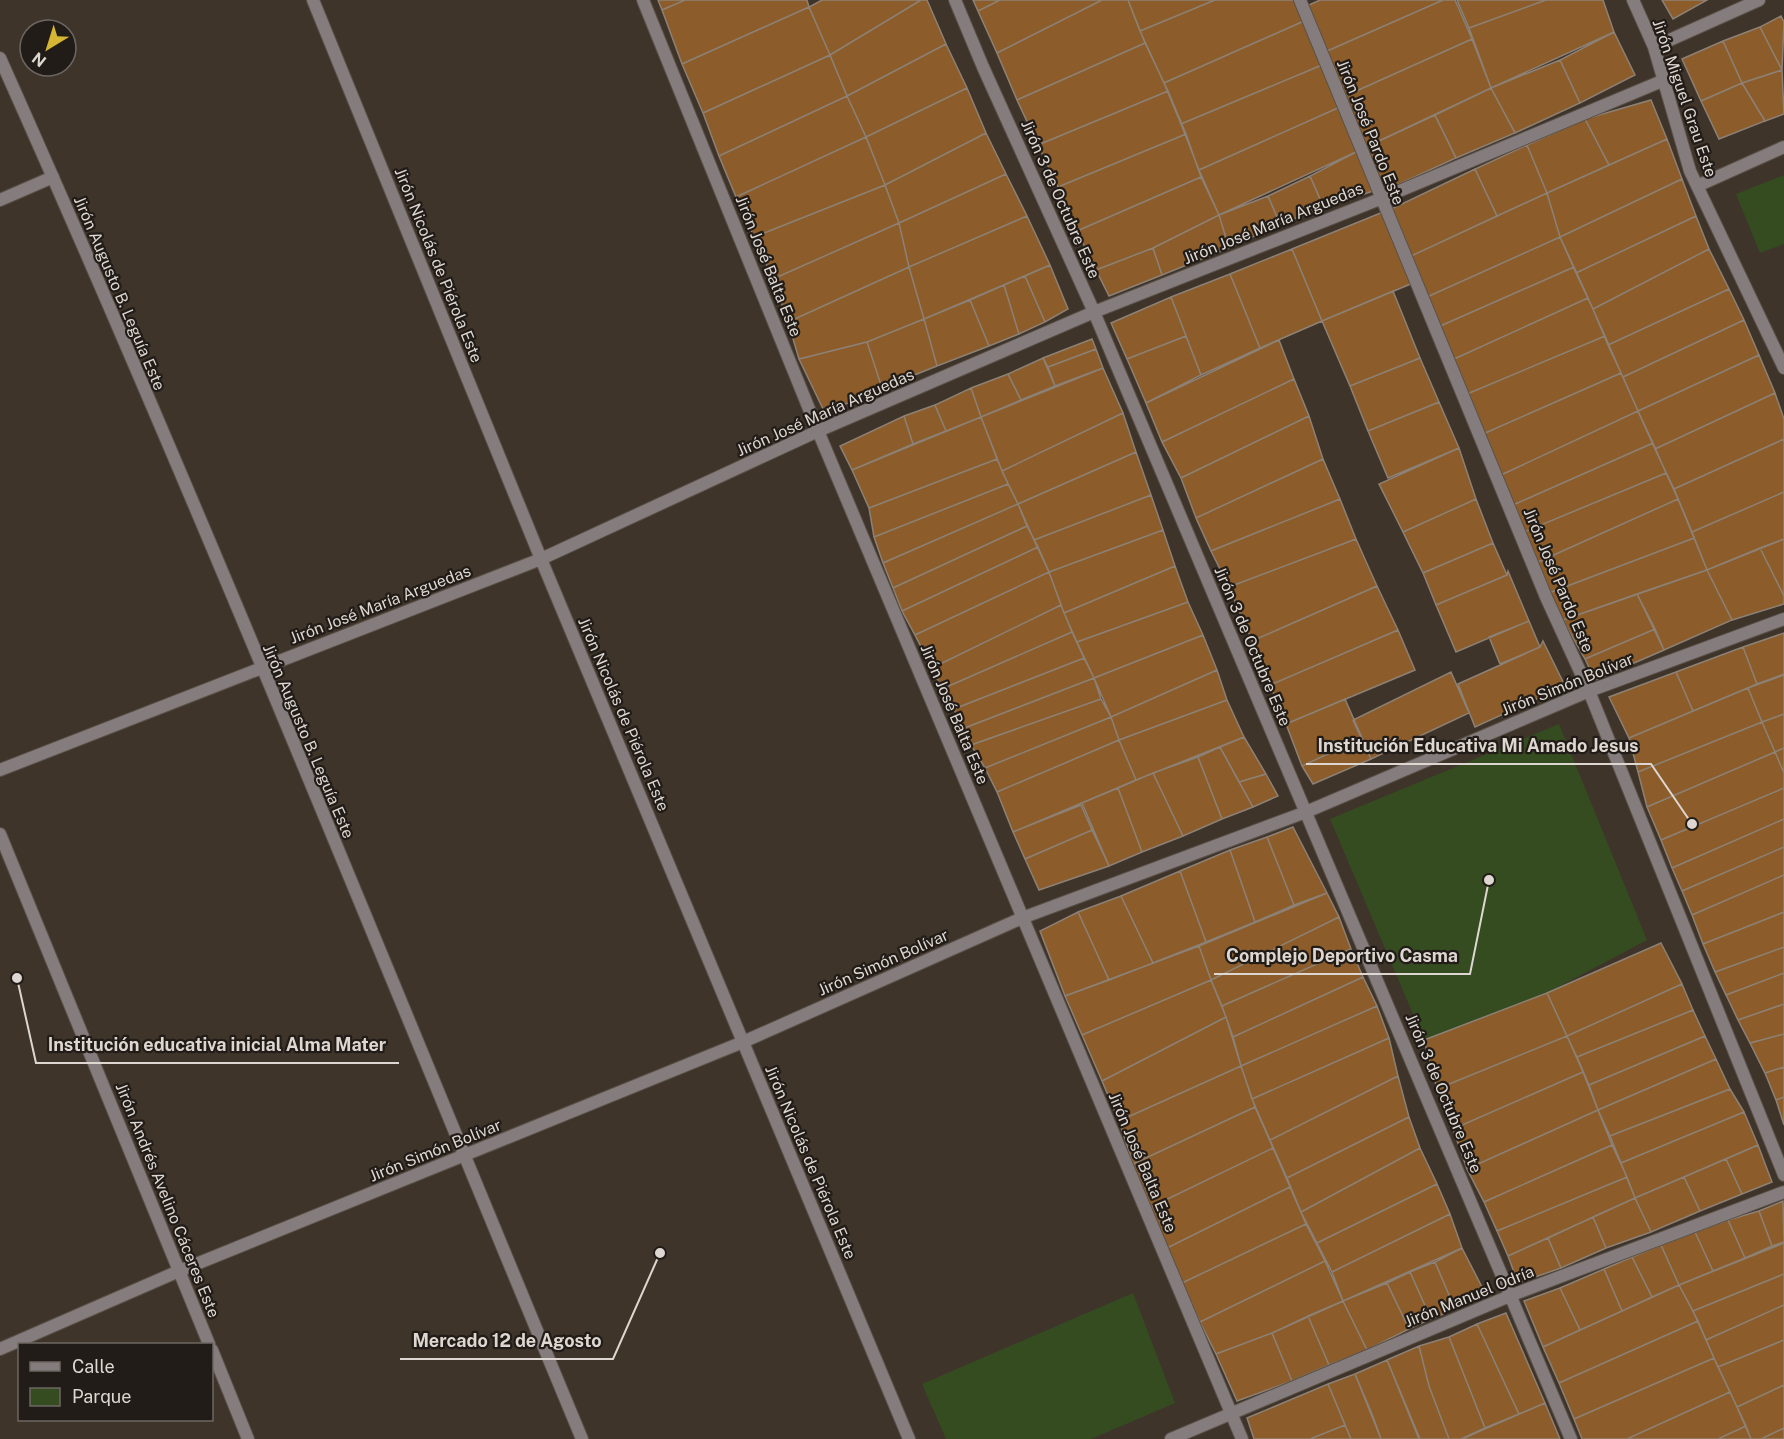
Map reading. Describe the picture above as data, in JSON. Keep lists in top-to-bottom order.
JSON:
{
  "streets": {
    "street": [
      "Jirón Miguel Grau Este",
      "Jirón José Pardo Este",
      "Jirón 3 de Octubre Este",
      "Jirón José María Arguedas",
      "Jirón Nicolás de Piérola Este",
      "Jirón José Balta Este",
      "Jirón Augusto B. Leguía Este",
      "Jirón Simón Bolívar",
      "Jirón Andrés Avelino Cáceres Este",
      "Jirón Manuel Odría"
    ]
  },
  "crossings": [
    ["Jirón Miguel Grau Este", "Jirón José María Arguedas"],
    ["Jirón José Pardo Este", "Jirón José María Arguedas"],
    ["Jirón José Pardo Este", "Jirón Simón Bolívar"],
    ["Jirón 3 de Octubre Este", "Jirón José María Arguedas"],
    ["Jirón 3 de Octubre Este", "Jirón Simón Bolívar"],
    ["Jirón 3 de Octubre Este", "Jirón Manuel Odría"],
    ["Jirón José María Arguedas", "Jirón Nicolás de Piérola Este"],
    ["Jirón José María Arguedas", "Jirón José Balta Este"],
    ["Jirón José María Arguedas", "Jirón Augusto B. Leguía Este"],
    ["Jirón Nicolás de Piérola Este", "Jirón Simón Bolívar"],
    ["Jirón José Balta Este", "Jirón Simón Bolívar"],
    ["Jirón José Balta Este", "Jirón Manuel Odría"],
    ["Jirón Augusto B. Leguía Este", "Jirón Simón Bolívar"],
    ["Jirón Simón Bolívar", "Jirón Andrés Avelino Cáceres Este"]
  ],
  "places": [
    "Institución Educativa Mi Amado Jesus",
    "Complejo Deportivo Casma",
    "Institución educativa inicial Alma Mater",
    "Mercado 12 de Agosto"
  ],
  "legend": ["Calle", "Parque"],
  "north": "bottom left"
}
